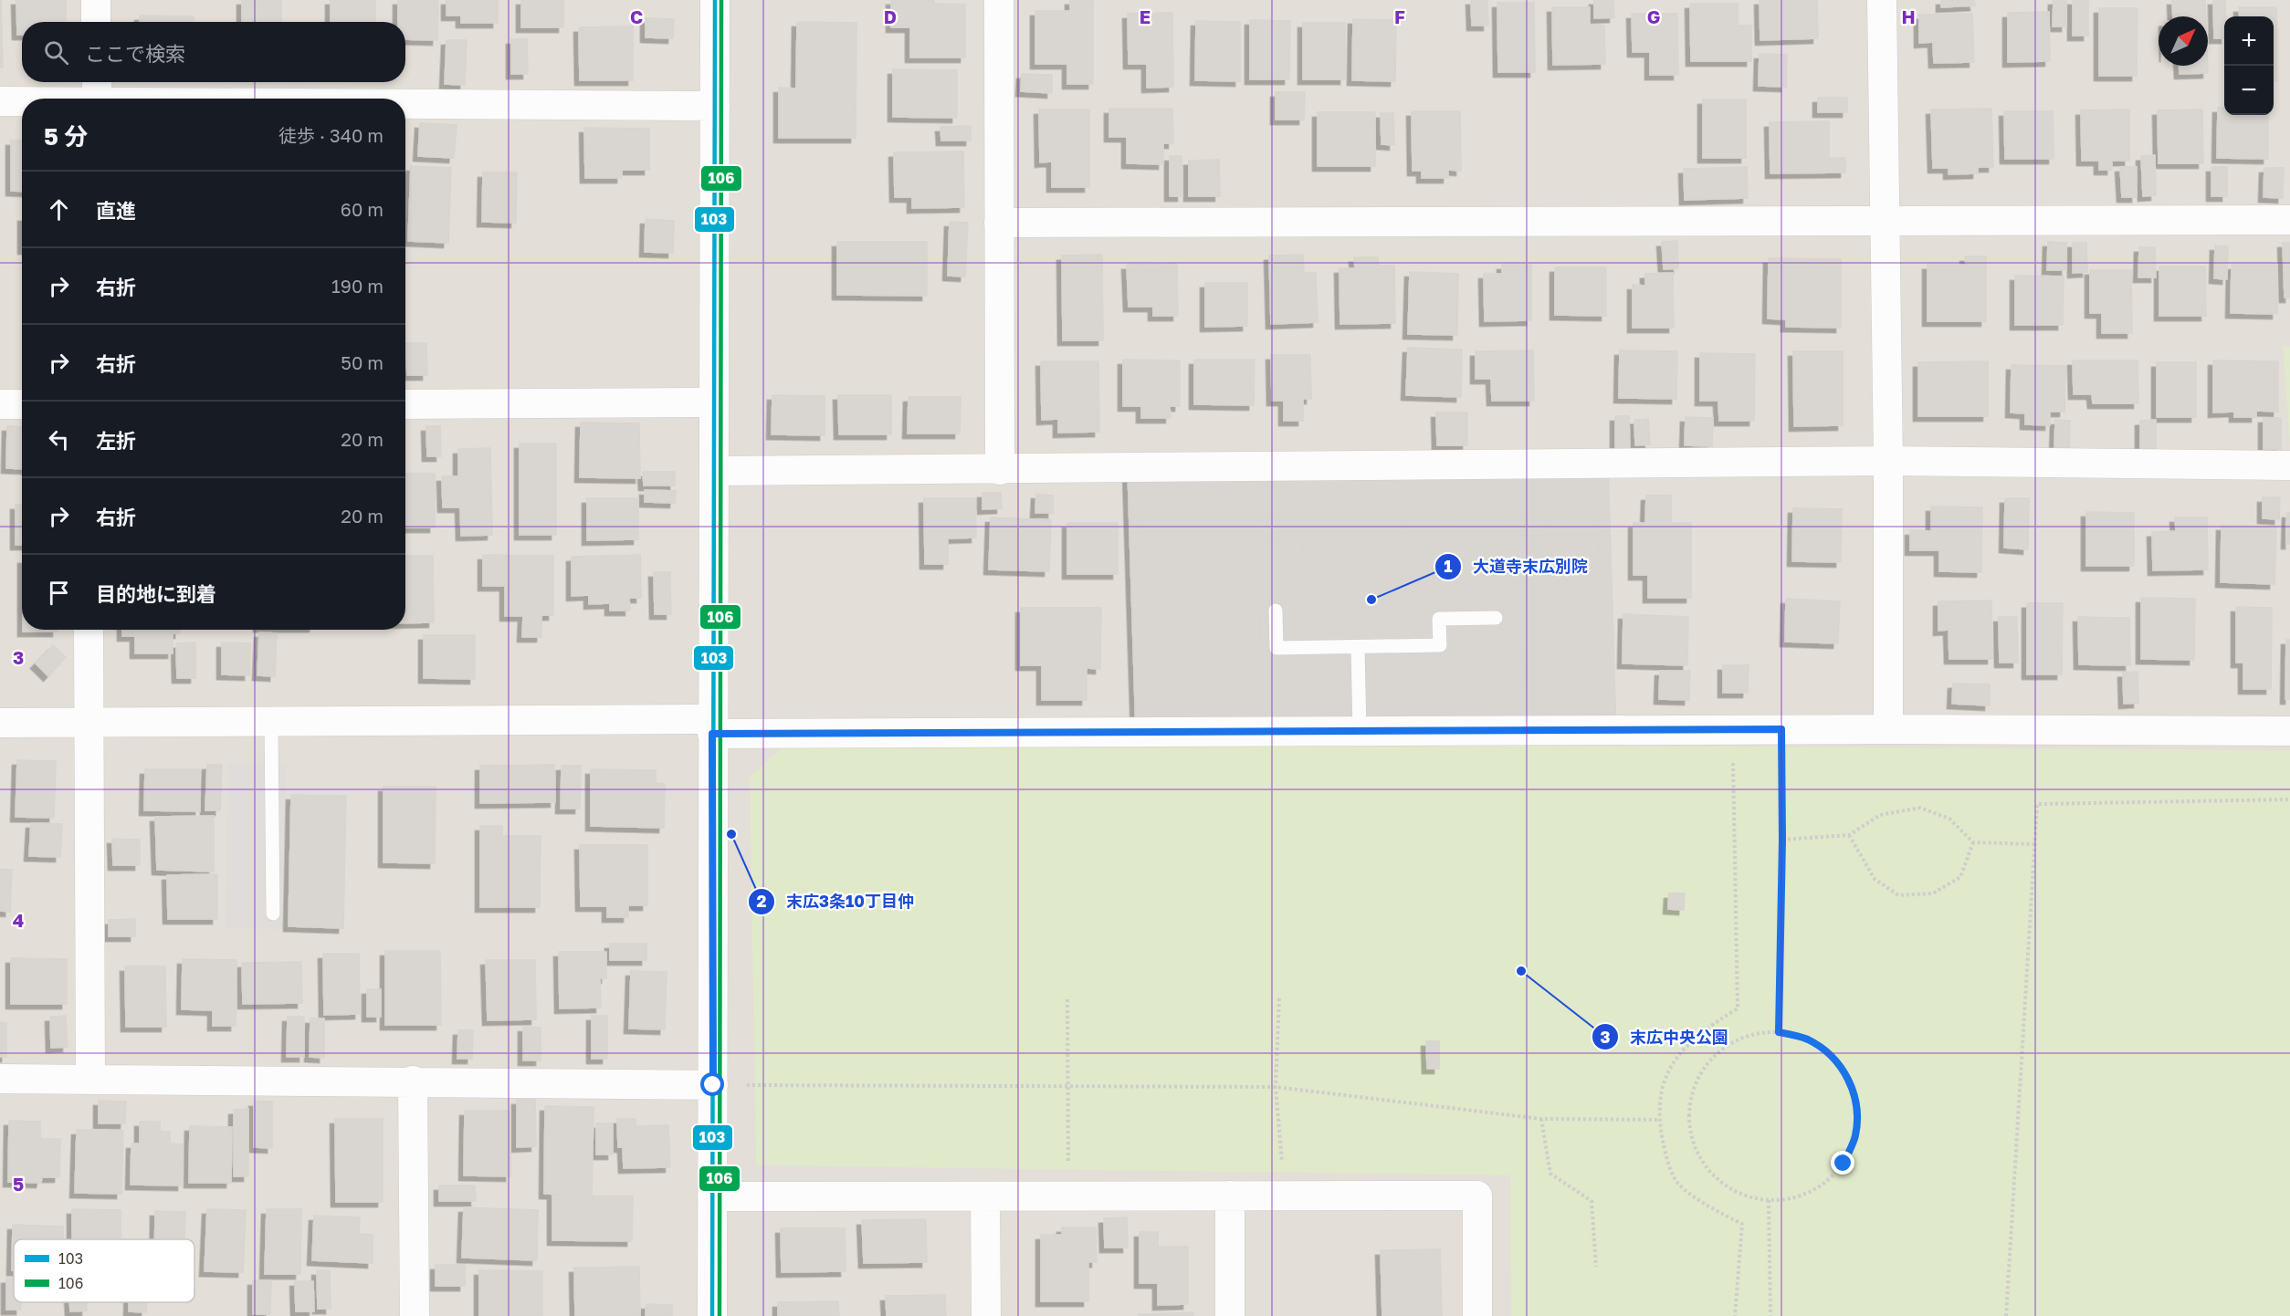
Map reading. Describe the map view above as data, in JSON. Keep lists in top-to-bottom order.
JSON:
{
  "places": ["大道寺末広別院", "末広3条10丁目仲", "末広中央公園"],
  "lines": ["transit line 103", "transit line 106"],
  "legend": ["103", "106"],
  "north": "top right",
  "page": {
    "map_buttons": ["+", "−"],
    "search": "ここで検索",
    "heading": ["5 分", "徒歩 · 340 m"],
    "list": [
      ["直進", "60 m"],
      ["右折", "190 m"],
      ["右折", "50 m"],
      ["左折", "20 m"],
      ["右折", "20 m"],
      "目的地に到着"
    ]
  },
  "grid": {
    "columns": [
      "C",
      "D",
      "E",
      "F",
      "G",
      "H"
    ],
    "rows": ["3", "4", "5"]
  }
}
